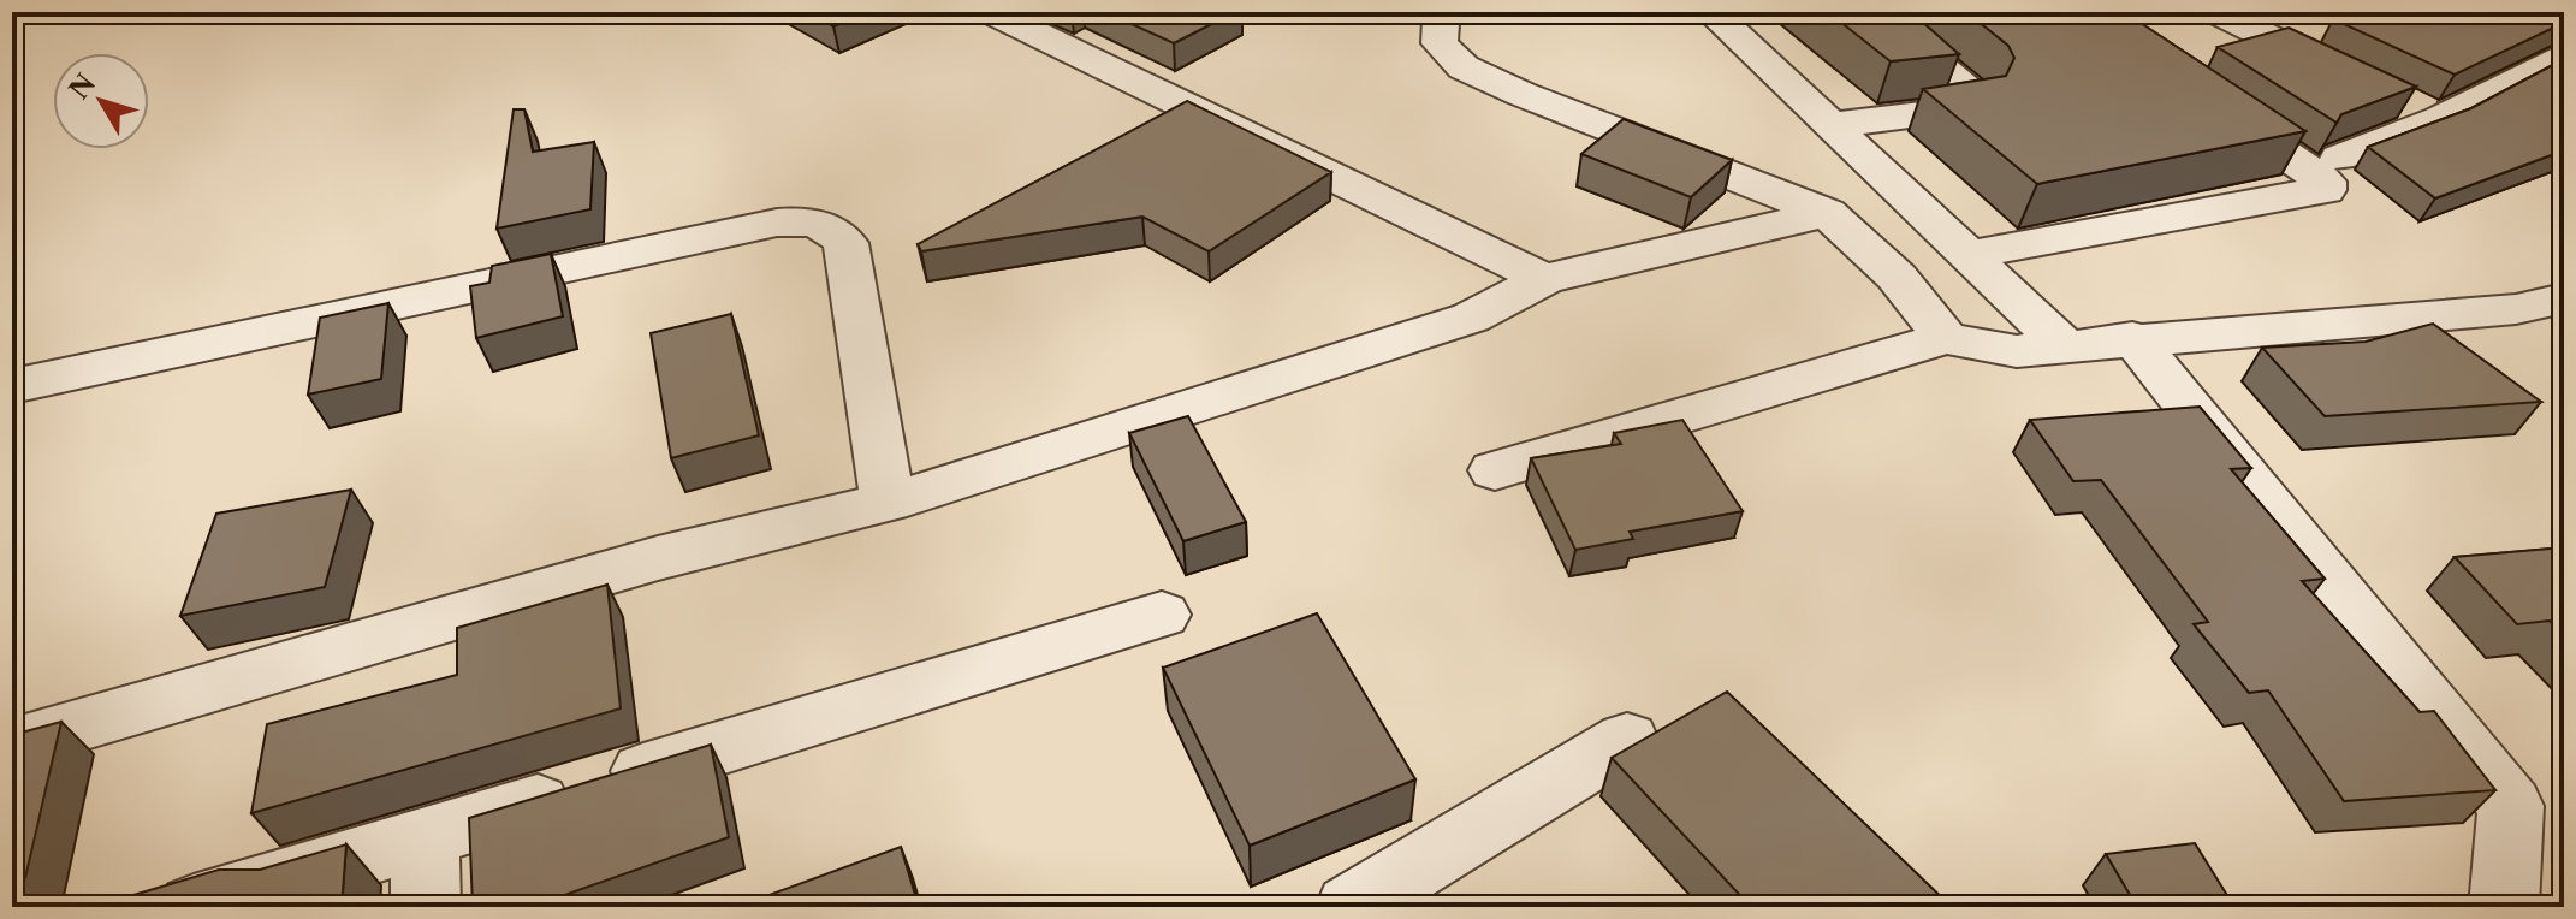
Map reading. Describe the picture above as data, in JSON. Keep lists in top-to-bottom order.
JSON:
{
  "north": "top left"
}
